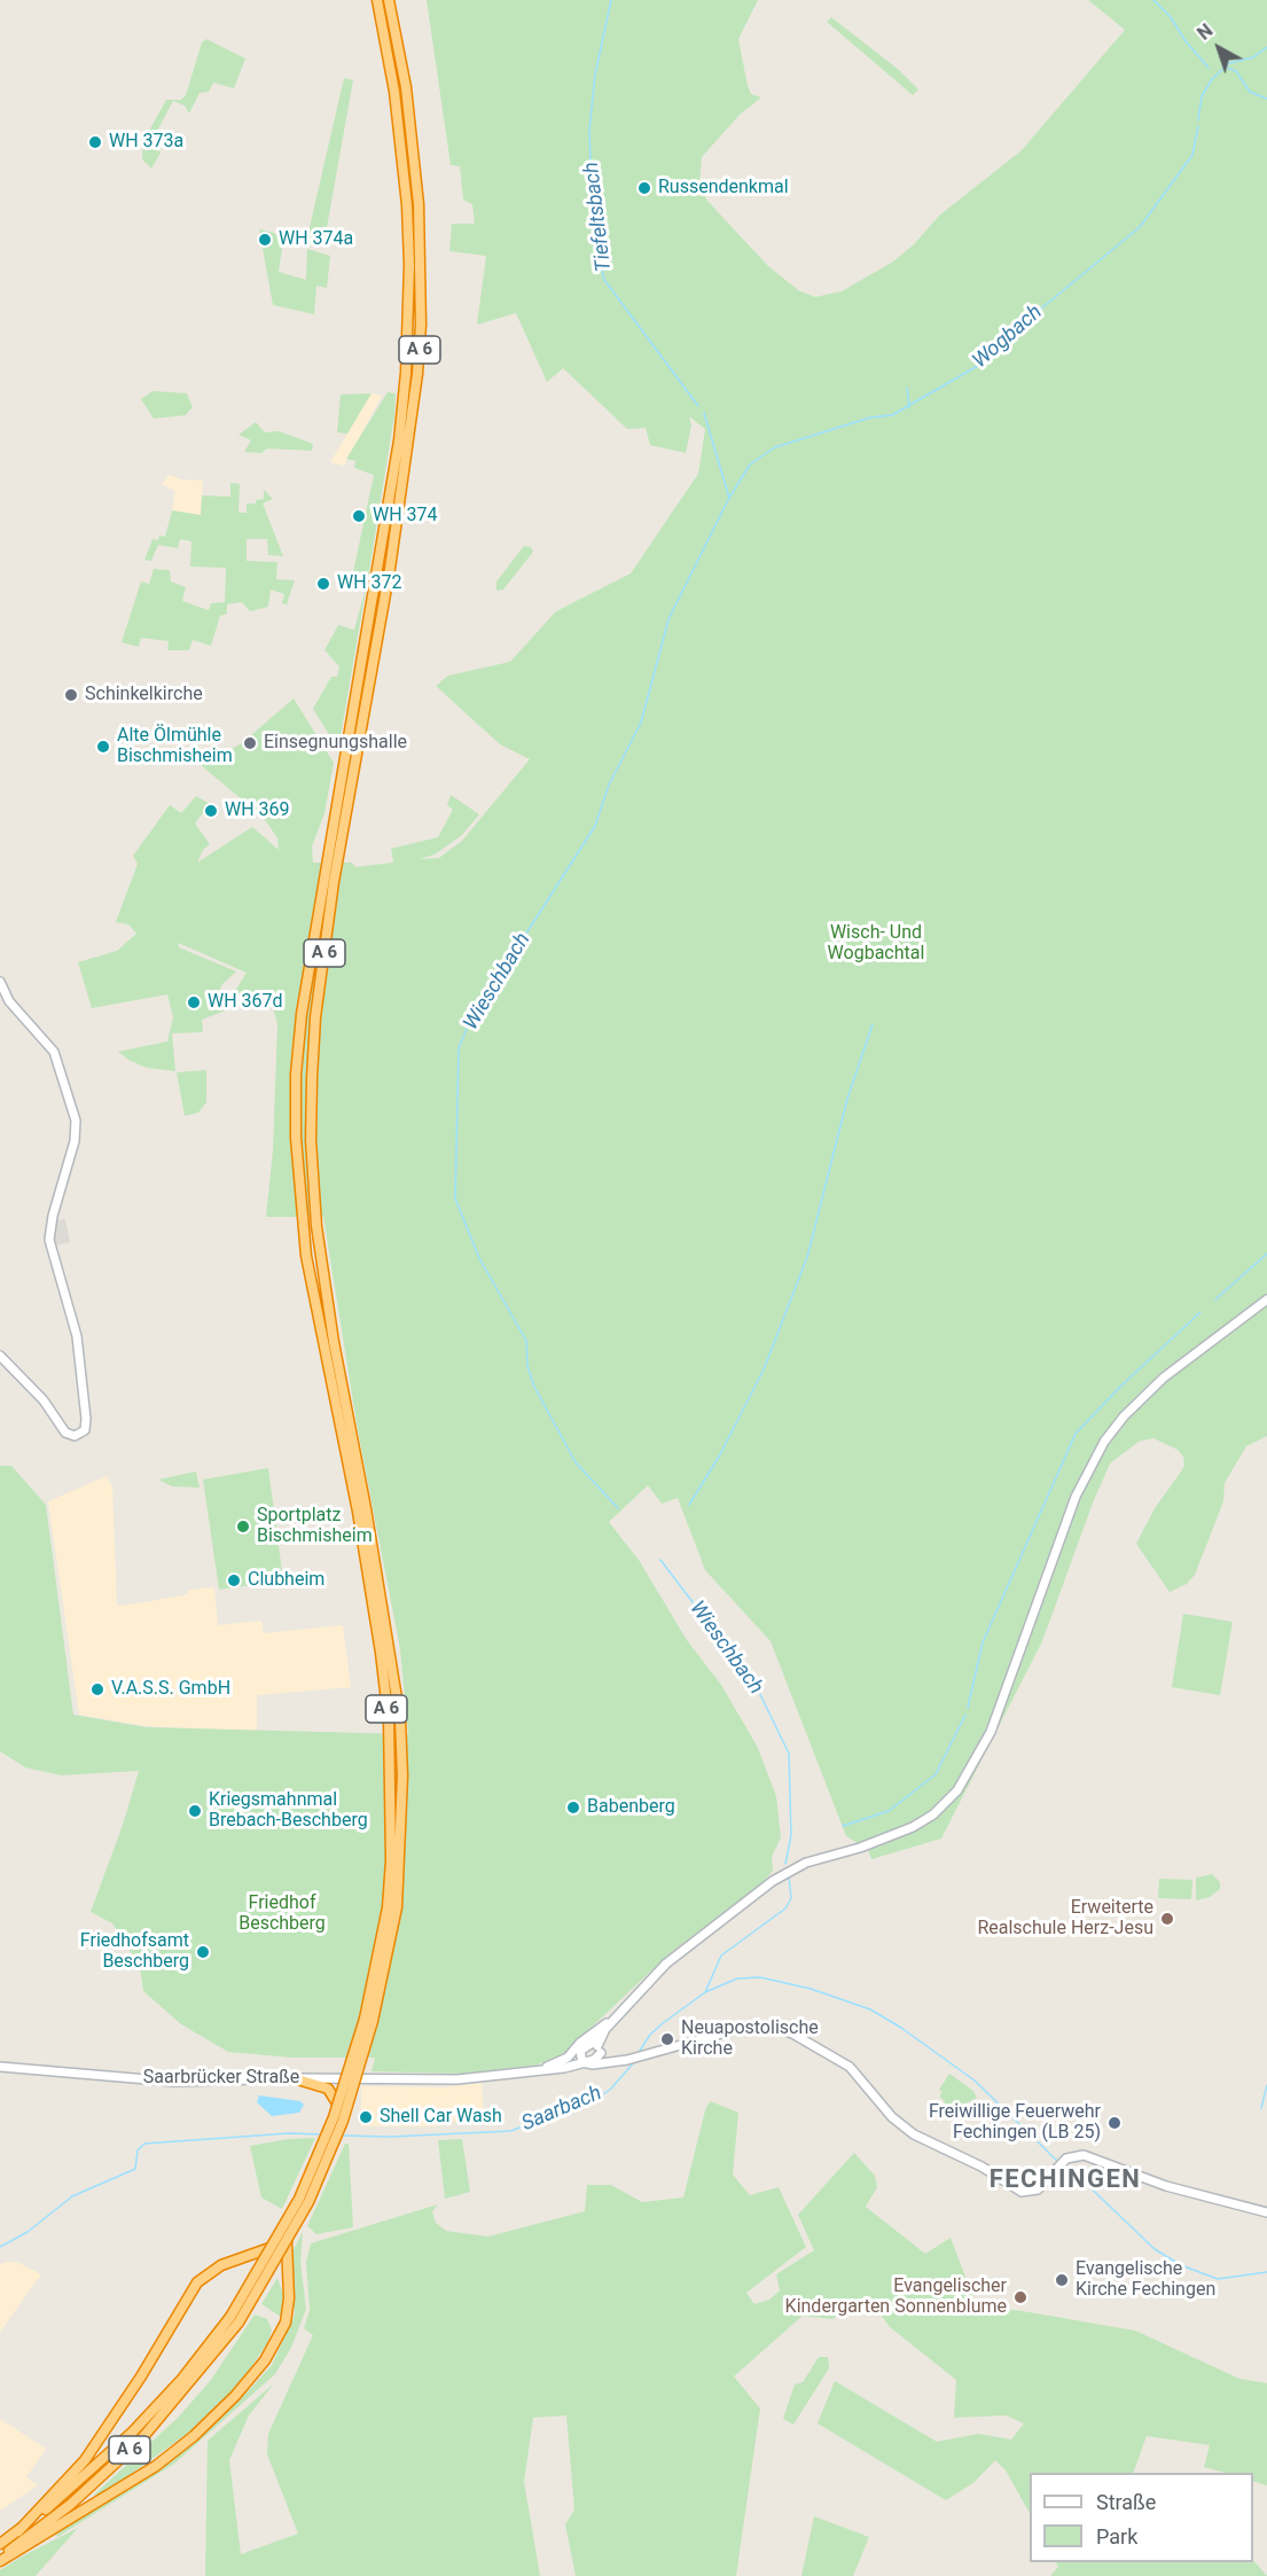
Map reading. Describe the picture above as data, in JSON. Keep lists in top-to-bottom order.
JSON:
{
  "streets": {
    "highway": ["A 6"],
    "main road": ["Saarbrücker Straße"]
  },
  "crossings": [
    ["A 6", "Saarbrücker Straße"]
  ],
  "districts": ["FECHINGEN"],
  "water": [
    "Tiefeltsbach",
    "Wogbach",
    "Wieschbach",
    "Saarbach"
  ],
  "parks": ["Wisch- Und Wogbachtal", "Friedhof Beschberg"],
  "places": [
    "WH 373a",
    "Russendenkmal",
    "WH 374a",
    "WH 374",
    "WH 372",
    "Schinkelkirche",
    "Einsegnungshalle",
    "Alte Ölmühle Bischmisheim",
    "WH 369",
    "WH 367d",
    "Sportplatz Bischmisheim",
    "Clubheim",
    "V.A.S.S. GmbH",
    "Babenberg",
    "Kriegsmahnmal Brebach-Beschberg",
    "Erweiterte Realschule Herz-Jesu",
    "Friedhofsamt Beschberg",
    "Neuapostolische Kirche",
    "Shell Car Wash",
    "Freiwillige Feuerwehr Fechingen (LB 25)",
    "Evangelische Kirche Fechingen",
    "Evangelischer Kindergarten Sonnenblume"
  ],
  "legend": ["Straße", "Park"],
  "north": "top left"
}
